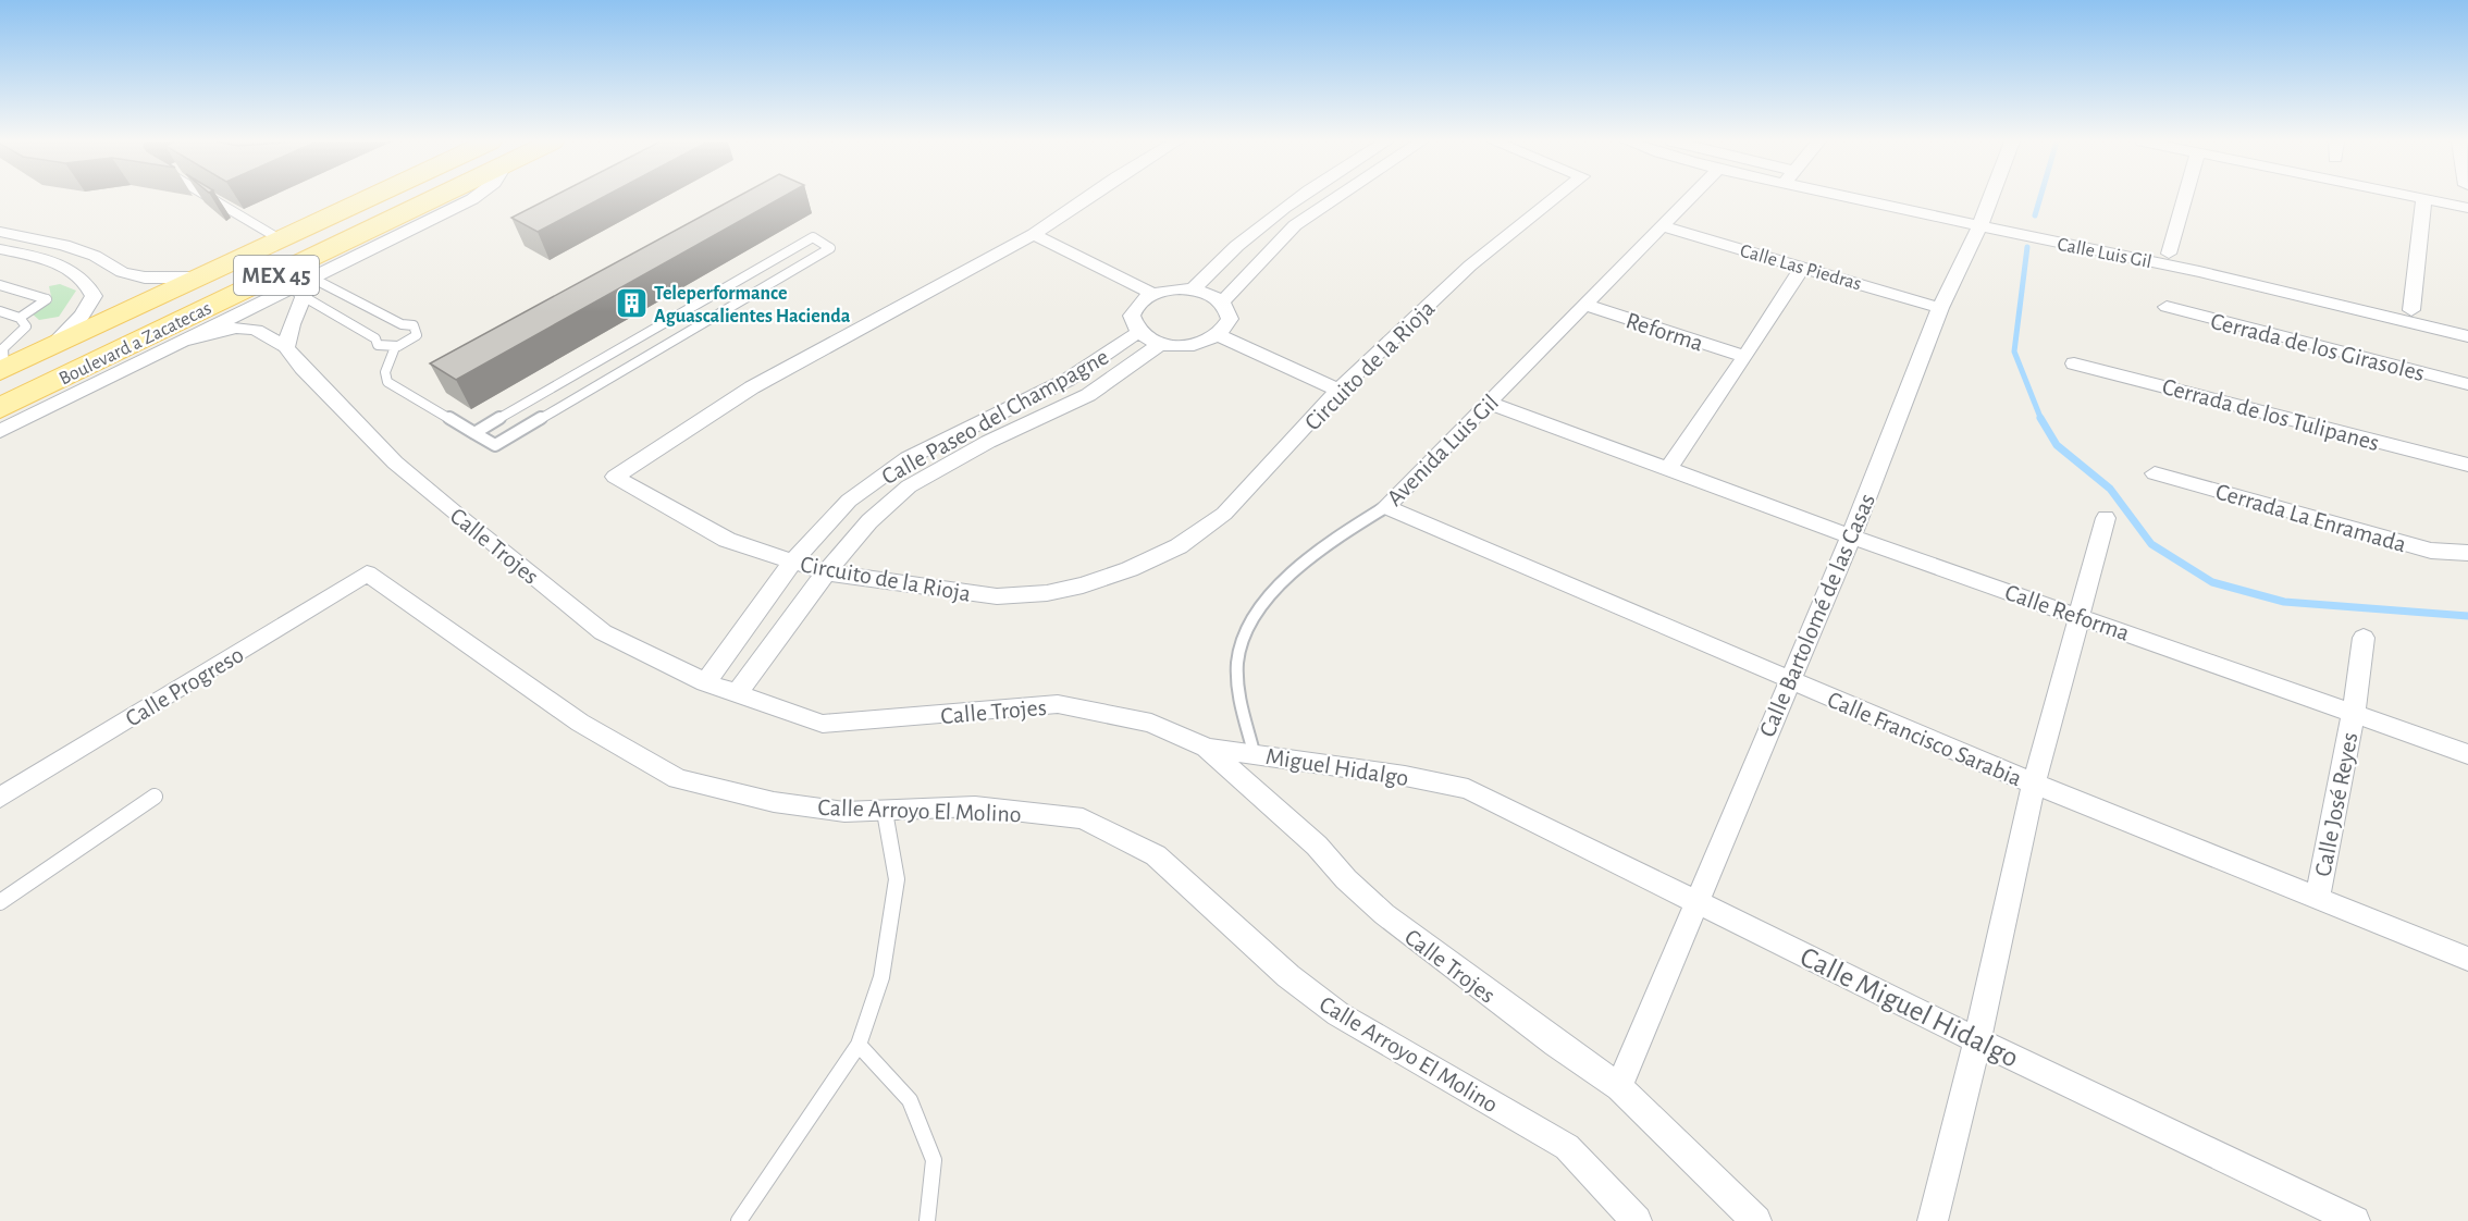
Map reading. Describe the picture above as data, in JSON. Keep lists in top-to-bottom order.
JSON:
{
  "streets": {
    "main road": ["MEX 45", "Boulevard a Zacatecas"],
    "street": [
      "Calle Luis Gil",
      "Calle Las Piedras",
      "Reforma",
      "Cerrada de los Girasoles",
      "Circuito de la Rioja",
      "Cerrada de los Tulipanes",
      "Calle Paseo del Champagne",
      "Avenida Luis Gil",
      "Cerrada La Enramada",
      "Calle Trojes",
      "Calle Reforma",
      "Calle Bartolomé de las Casas",
      "Calle Progreso",
      "Calle Francisco Sarabia",
      "Miguel Hidalgo",
      "Calle José Reyes",
      "Calle Arroyo El Molino",
      "Calle Miguel Hidalgo"
    ]
  },
  "crossings": [
    ["Calle Luis Gil", "Calle Bartolomé de las Casas"],
    ["Calle Las Piedras", "Avenida Luis Gil"],
    ["Calle Las Piedras", "Calle Bartolomé de las Casas"],
    ["Reforma", "Avenida Luis Gil"],
    ["Circuito de la Rioja", "Calle Paseo del Champagne"],
    ["Calle Paseo del Champagne", "Calle Trojes"],
    ["Avenida Luis Gil", "Calle Reforma"],
    ["Avenida Luis Gil", "Calle Francisco Sarabia"],
    ["Avenida Luis Gil", "Miguel Hidalgo"],
    ["Calle Trojes", "Calle Bartolomé de las Casas"],
    ["Calle Trojes", "Miguel Hidalgo"],
    ["Calle Reforma", "Calle Bartolomé de las Casas"],
    ["Calle Reforma", "Calle José Reyes"],
    ["Calle Bartolomé de las Casas", "Calle Francisco Sarabia"],
    ["Calle Bartolomé de las Casas", "Calle Miguel Hidalgo"],
    ["Calle Progreso", "Calle Arroyo El Molino"],
    ["Calle Francisco Sarabia", "Calle José Reyes"],
    ["Miguel Hidalgo", "Calle Miguel Hidalgo"]
  ],
  "places": {
    "building": ["Teleperformance Aguascalientes Hacienda"]
  }
}
